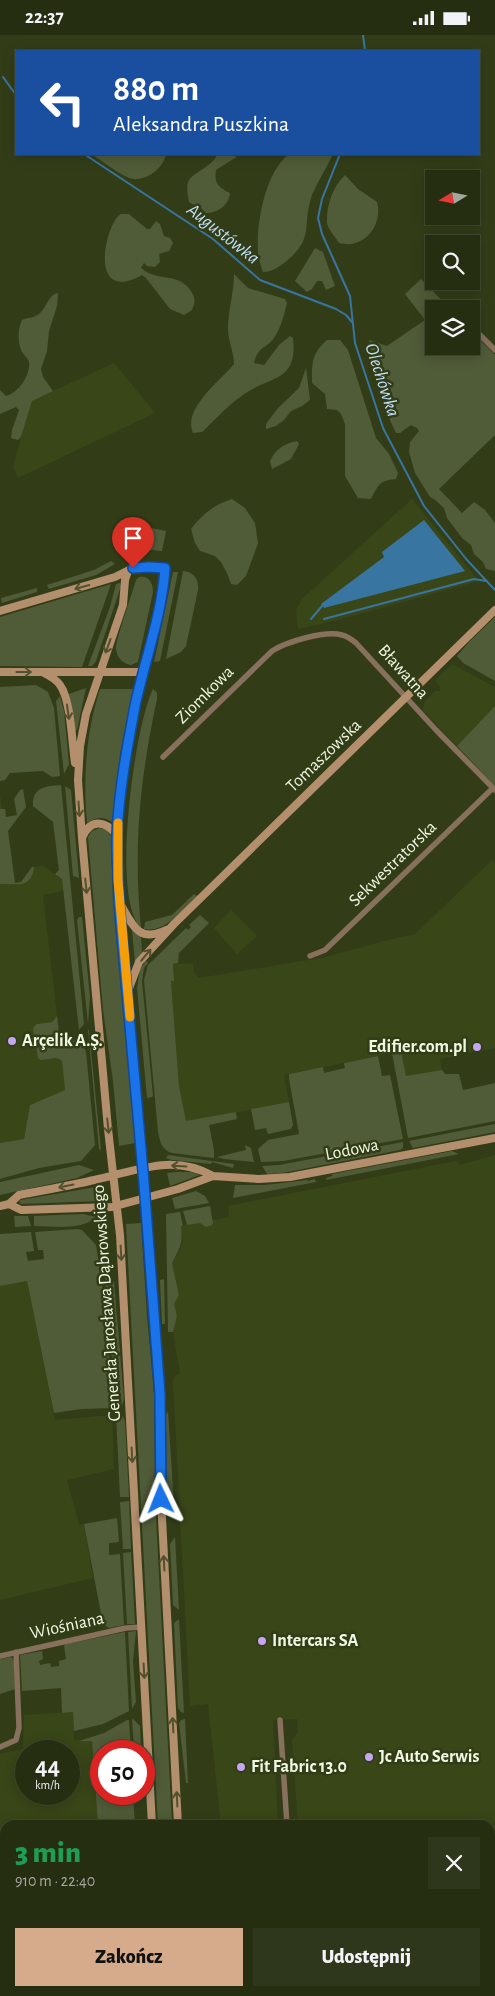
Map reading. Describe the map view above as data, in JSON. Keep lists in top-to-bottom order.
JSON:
{
  "streets": {
    "main road": ["Tomaszowska", "Lodowa", "Generała Jarosława Dąbrowskiego"],
    "street": [
      "Bławatna",
      "Ziomkowa",
      "Sekwestratorska",
      "Wiośniana"
    ]
  },
  "crossings": [
    ["Bławatna", "Ziomkowa"],
    ["Bławatna", "Tomaszowska"],
    ["Bławatna", "Sekwestratorska"],
    ["Lodowa", "Generała Jarosława Dąbrowskiego"],
    ["Generała Jarosława Dąbrowskiego", "Wiośniana"]
  ],
  "water": ["Augustówka", "Olechówka"],
  "places": [
    "Arçelik A.Ş.",
    "Edifier.com.pl",
    "Intercars SA",
    "Jc Auto Serwis",
    "Fit Fabric 13.0"
  ],
  "north": "left",
  "page": {
    "status": "22:37",
    "turn": ["880 m", "Aleksandra Puszkina"],
    "speed": "44 km/h",
    "limit": "50",
    "heading": ["3 min", "910 m · 22:40"],
    "buttons": ["Zakończ", "Udostępnij"]
  }
}
